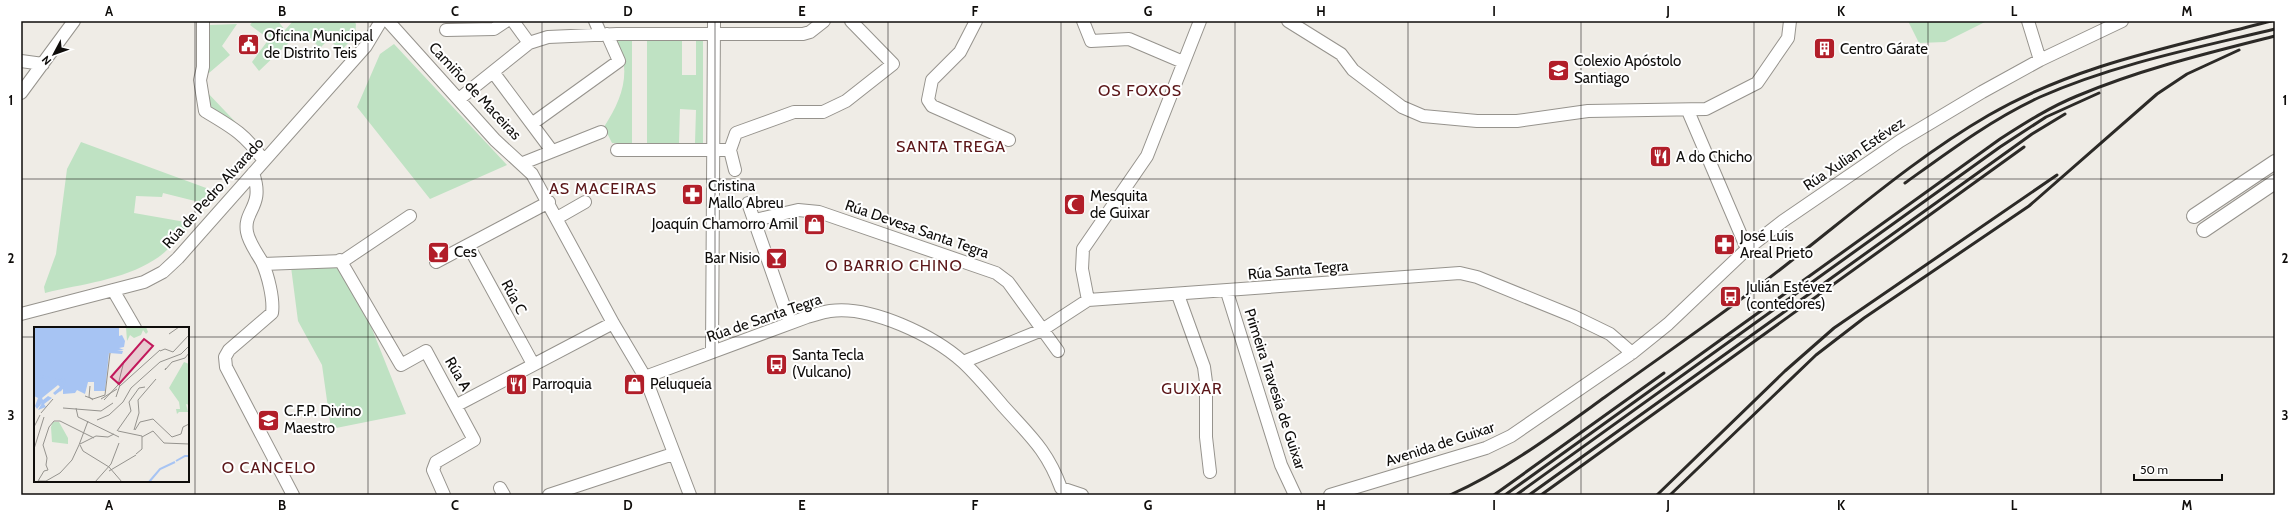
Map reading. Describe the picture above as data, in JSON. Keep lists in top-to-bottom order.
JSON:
{
  "streets": {
    "street": [
      "Camiño de Maceiras",
      "Rúa Xulian Estévez",
      "Rúa de Pedro Alvarado",
      "Rúa Devesa Santa Tegra",
      "Rúa Santa Tegra",
      "Rúa C",
      "Rúa de Santa Tegra",
      "Rúa A",
      "Primeira Travesía de Guixar",
      "Avenida de Guixar"
    ]
  },
  "crossings": [
    ["Camiño de Maceiras", "Rúa de Pedro Alvarado"],
    ["Camiño de Maceiras", "Rúa de Santa Tegra"],
    ["Rúa Xulian Estévez", "Rúa Santa Tegra"],
    ["Rúa Xulian Estévez", "Avenida de Guixar"],
    ["Rúa Devesa Santa Tegra", "Rúa Santa Tegra"],
    ["Rúa Santa Tegra", "Rúa de Santa Tegra"],
    ["Rúa Santa Tegra", "Primeira Travesía de Guixar"],
    ["Rúa Santa Tegra", "Avenida de Guixar"]
  ],
  "districts": [
    "OS FOXOS",
    "SANTA TREGA",
    "AS MACEIRAS",
    "O BARRIO CHINO",
    "GUIXAR",
    "O CANCELO"
  ],
  "places": {
    "public building": ["Oficina Municipal de Distrito Teis"],
    "building": ["Centro Gárate"],
    "school or university": ["Colexio Apóstolo Santiago", "C.F.P. Divino Maestro"],
    "restaurant": ["A do Chicho", "Parroquia"],
    "pharmacy": ["Cristina Mallo Abreu", "José Luis Areal Prieto"],
    "mosque": ["Mesquita de Guixar"],
    "shop": ["Joaquín Chamorro Amil", "Peluqueía"],
    "bar": ["Ces", "Bar Nisio"],
    "bus stop": ["Julián Estévez (contedores)", "Santa Tecla (Vulcano)"]
  },
  "scale_bar": "50 m",
  "north": "bottom left",
  "grid": {
    "columns": [
      "A",
      "B",
      "C",
      "D",
      "E",
      "F",
      "G",
      "H",
      "I",
      "J",
      "K",
      "L",
      "M"
    ],
    "rows": ["1", "2", "3"]
  }
}
